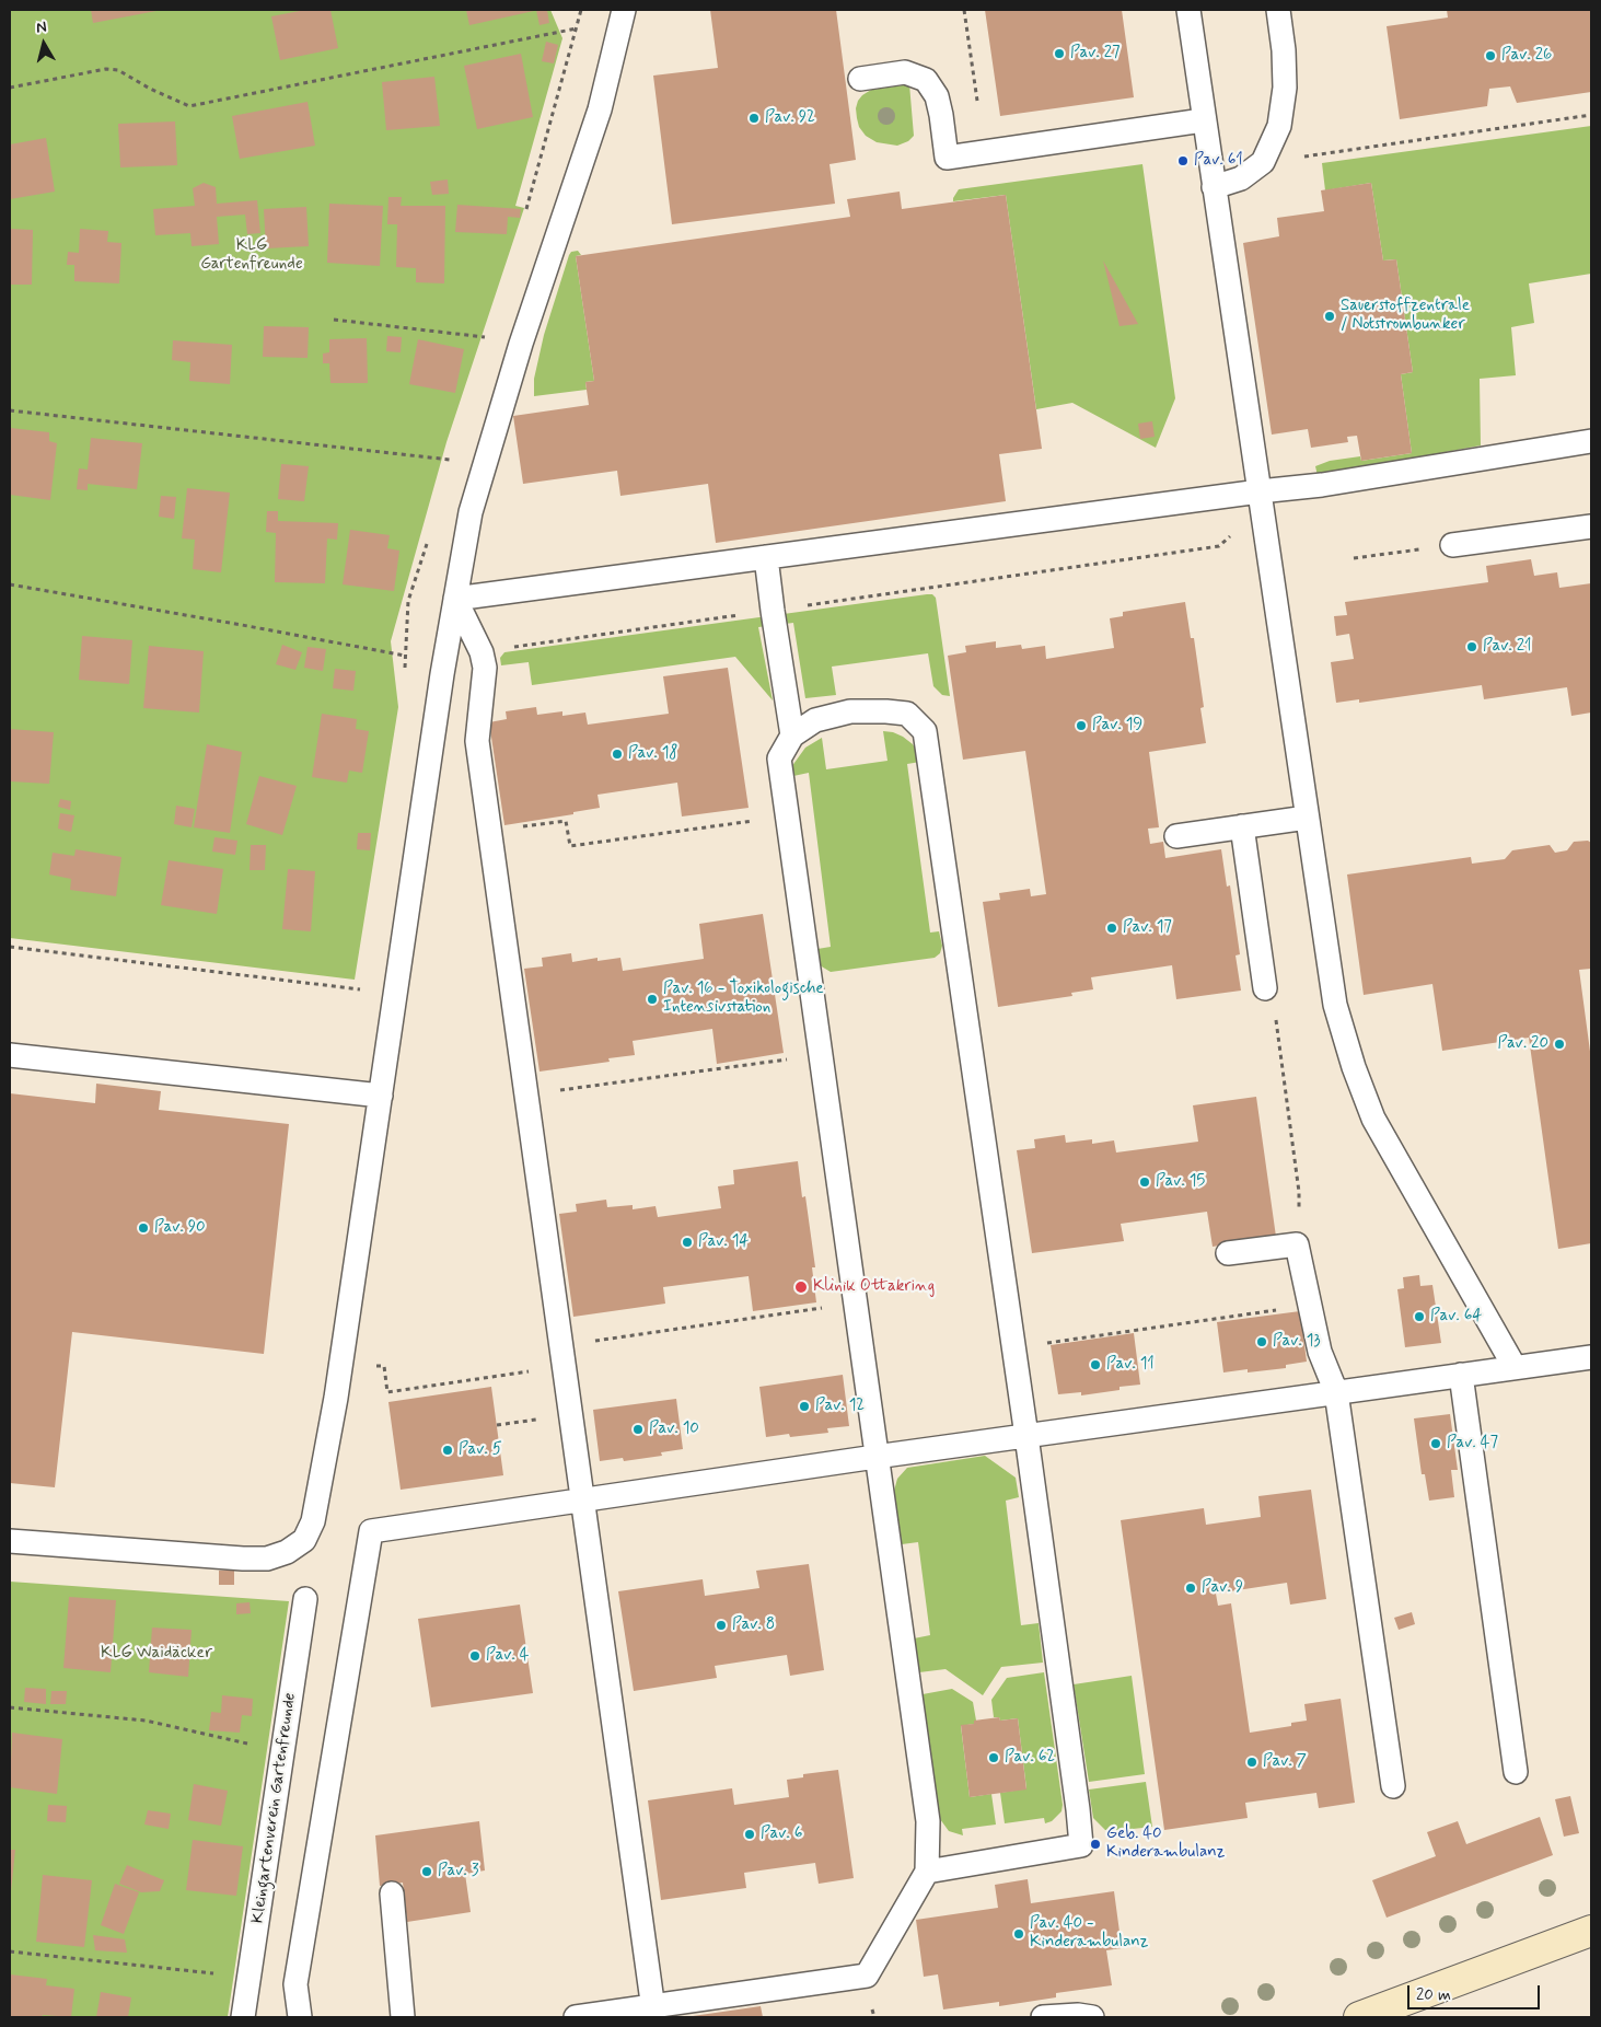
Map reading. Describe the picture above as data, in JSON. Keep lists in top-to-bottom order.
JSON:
{
  "streets": {
    "lane": ["Kleingartenverein Gartenfreunde"]
  },
  "parks": ["KLG Gartenfreunde", "KLG Waidäcker"],
  "places": [
    "Pav. 27",
    "Pav. 26",
    "Pav. 92",
    "Pav. 61",
    "Sauerstoffzentrale / Notstrombunker",
    "Pav. 21",
    "Pav. 19",
    "Pav. 18",
    "Pav. 17",
    "Pav. 16 - Toxikologische Intensivstation",
    "Pav. 20",
    "Pav. 15",
    "Pav. 90",
    "Pav. 14",
    "Klinik Ottakring",
    "Pav. 64",
    "Pav. 13",
    "Pav. 11",
    "Pav. 12",
    "Pav. 10",
    "Pav. 47",
    "Pav. 5",
    "Pav. 9",
    "Pav. 8",
    "Pav. 4",
    "Pav. 62",
    "Pav. 7",
    "Pav. 6",
    "Geb. 40 Kinderambulanz",
    "Pav. 3",
    "Pav. 40 - Kinderambulanz"
  ],
  "scale_bar": "20 m",
  "north": "top"
}
